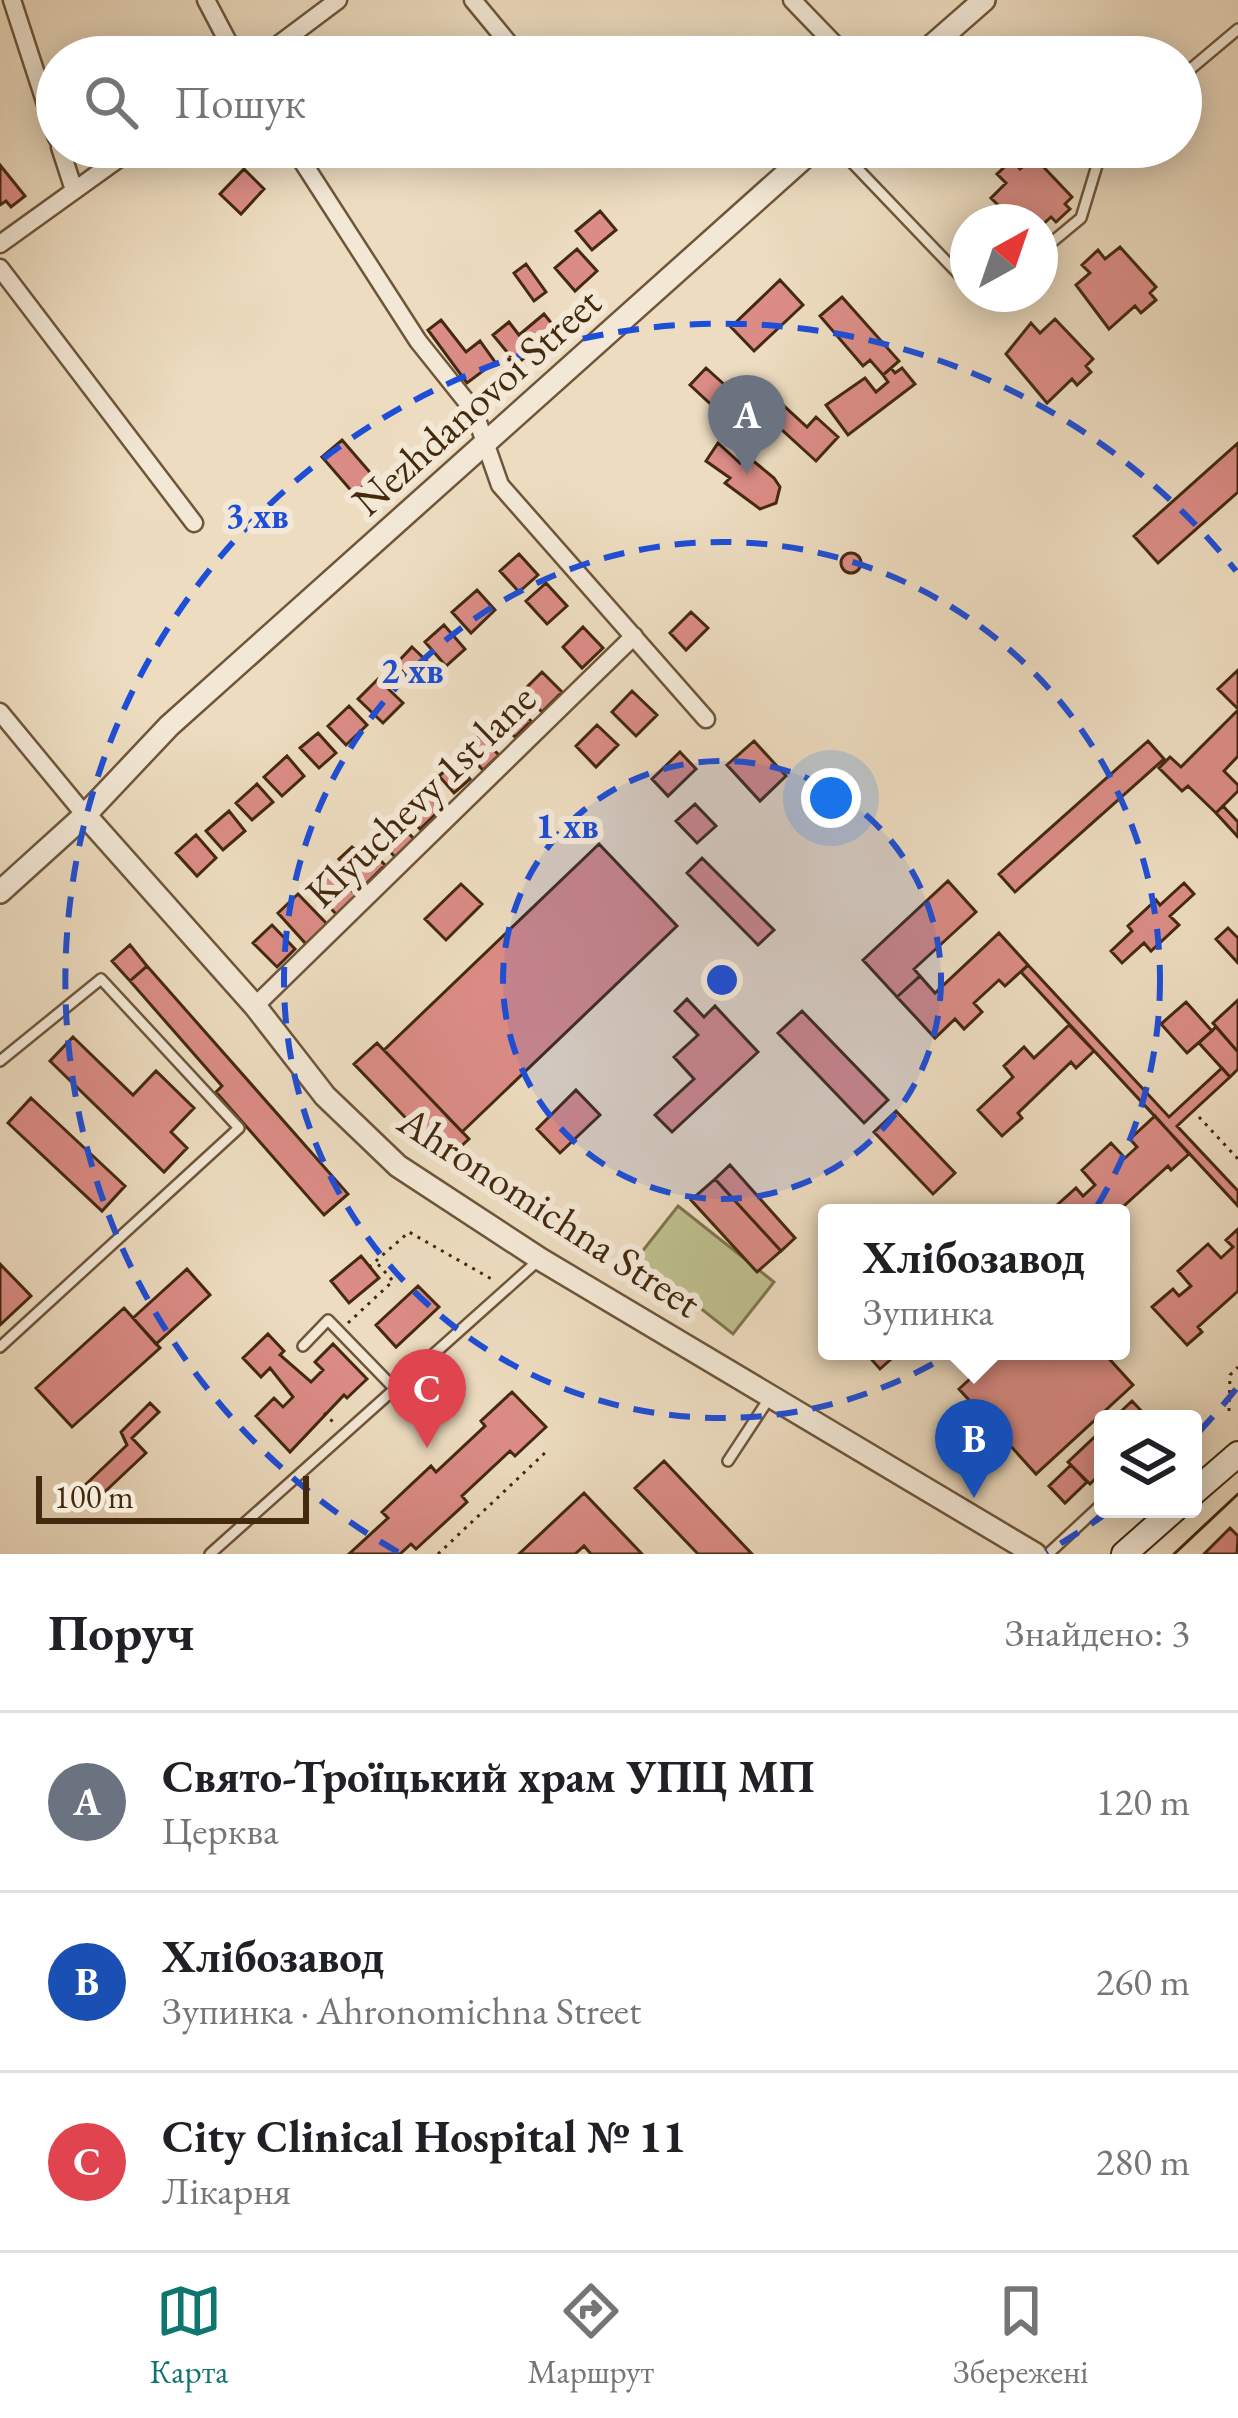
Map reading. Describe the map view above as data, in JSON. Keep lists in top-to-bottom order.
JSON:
{
  "streets": {
    "street": ["Nezhdanovoi Street", "Klyuchevy 1st lane", "Ahronomichna Street"]
  },
  "crossings": [
    ["Nezhdanovoi Street", "Ahronomichna Street"],
    ["Klyuchevy 1st lane", "Ahronomichna Street"]
  ],
  "scale_bar": "100 m",
  "north": "top right",
  "page": {
    "search": "Пошук",
    "pins": ["A", "C", "B"],
    "popup": ["Хлібозавод", "Зупинка"],
    "scale": "100 m",
    "heading": ["Поруч", "Знайдено: 3"],
    "list": [
      {
        "mark": "A",
        "name": "Свято-Троїцький храм УПЦ МП",
        "note": "Церква",
        "value": "120 m"
      },
      {
        "mark": "B",
        "name": "Хлібозавод",
        "note": "Зупинка · Ahronomichna Street",
        "value": "260 m"
      },
      {
        "mark": "C",
        "name": "City Clinical Hospital № 11",
        "note": "Лікарня",
        "value": "280 m"
      }
    ],
    "nav": ["Карта", "Маршрут", "Збережені"]
  },
  "rings": ["3 хв", "2 хв", "1 хв"]
}
